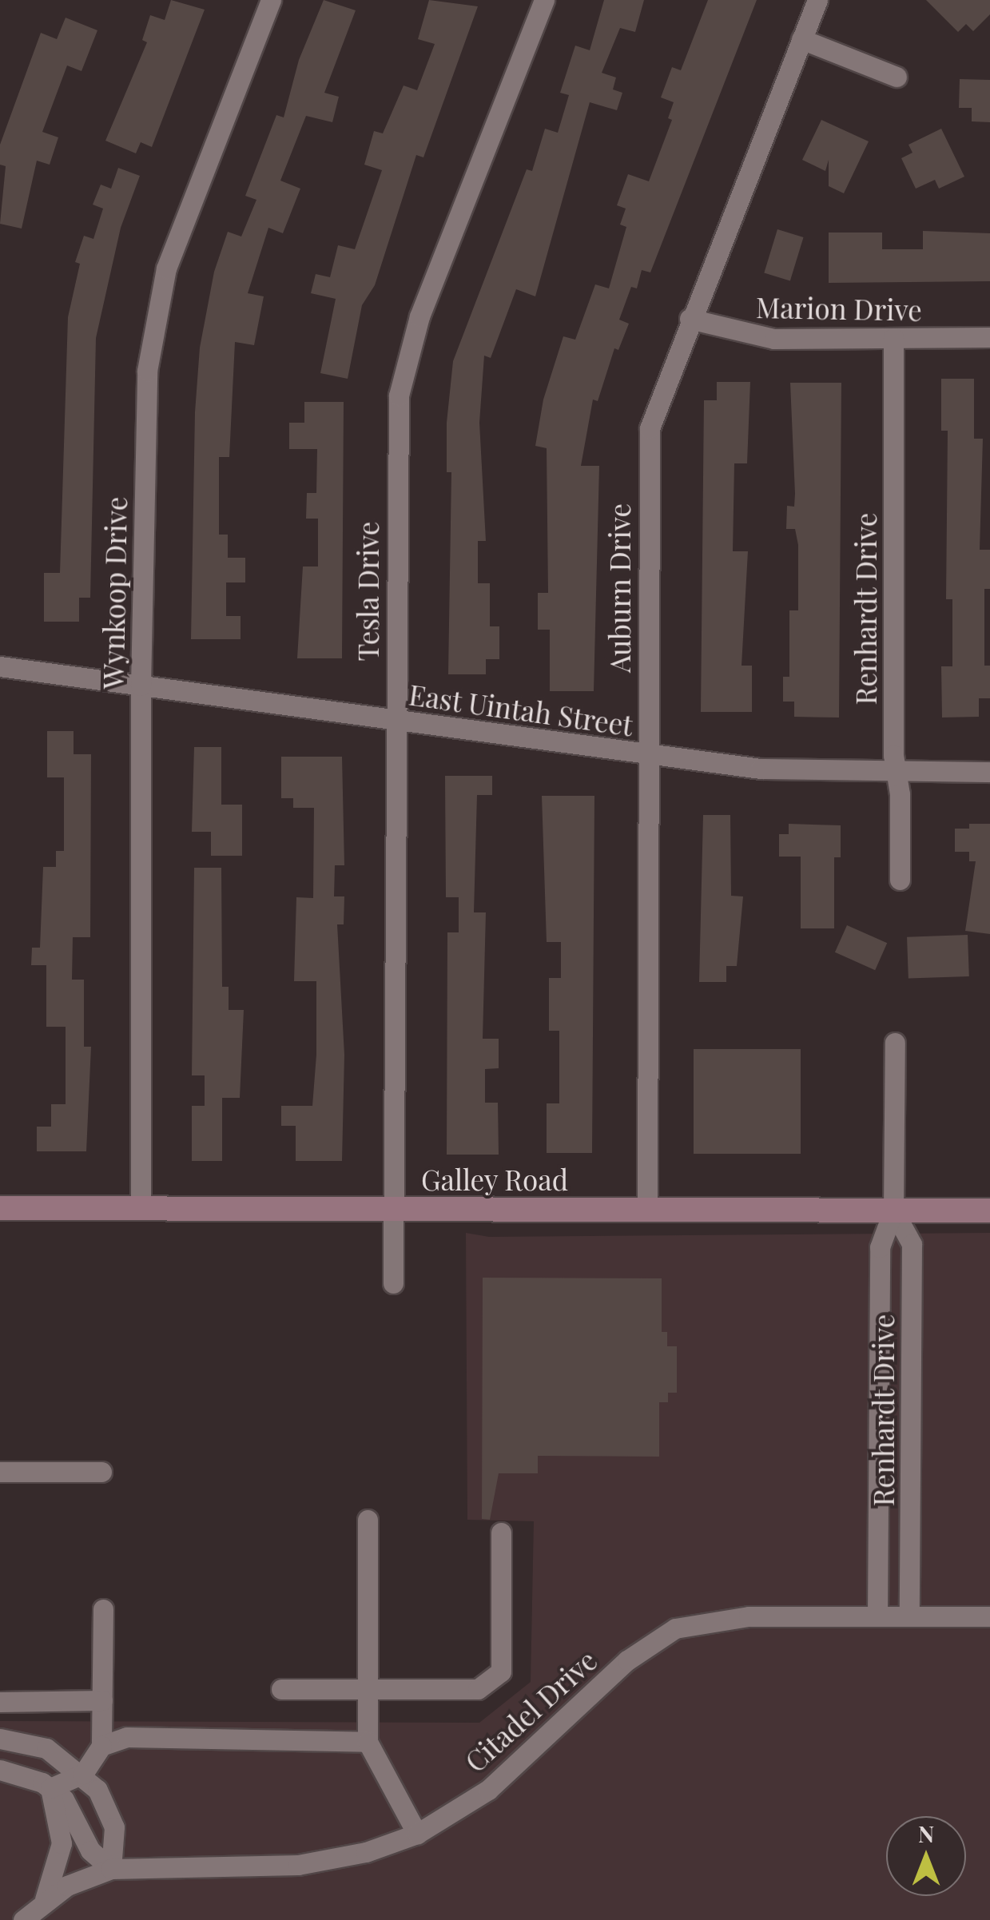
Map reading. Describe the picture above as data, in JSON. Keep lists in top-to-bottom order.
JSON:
{
  "streets": {
    "main road": ["Galley Road"],
    "street": [
      "Marion Drive",
      "Auburn Drive",
      "Tesla Drive",
      "Wynkoop Drive",
      "Renhardt Drive",
      "East Uintah Street",
      "Citadel Drive"
    ]
  },
  "crossings": [
    ["Marion Drive", "Auburn Drive"],
    ["Marion Drive", "Renhardt Drive"],
    ["Auburn Drive", "East Uintah Street"],
    ["Auburn Drive", "Galley Road"],
    ["Tesla Drive", "East Uintah Street"],
    ["Tesla Drive", "Galley Road"],
    ["Wynkoop Drive", "East Uintah Street"],
    ["Wynkoop Drive", "Galley Road"],
    ["Renhardt Drive", "East Uintah Street"],
    ["Renhardt Drive", "Galley Road"],
    ["Renhardt Drive", "Citadel Drive"]
  ],
  "north": "top"
}
